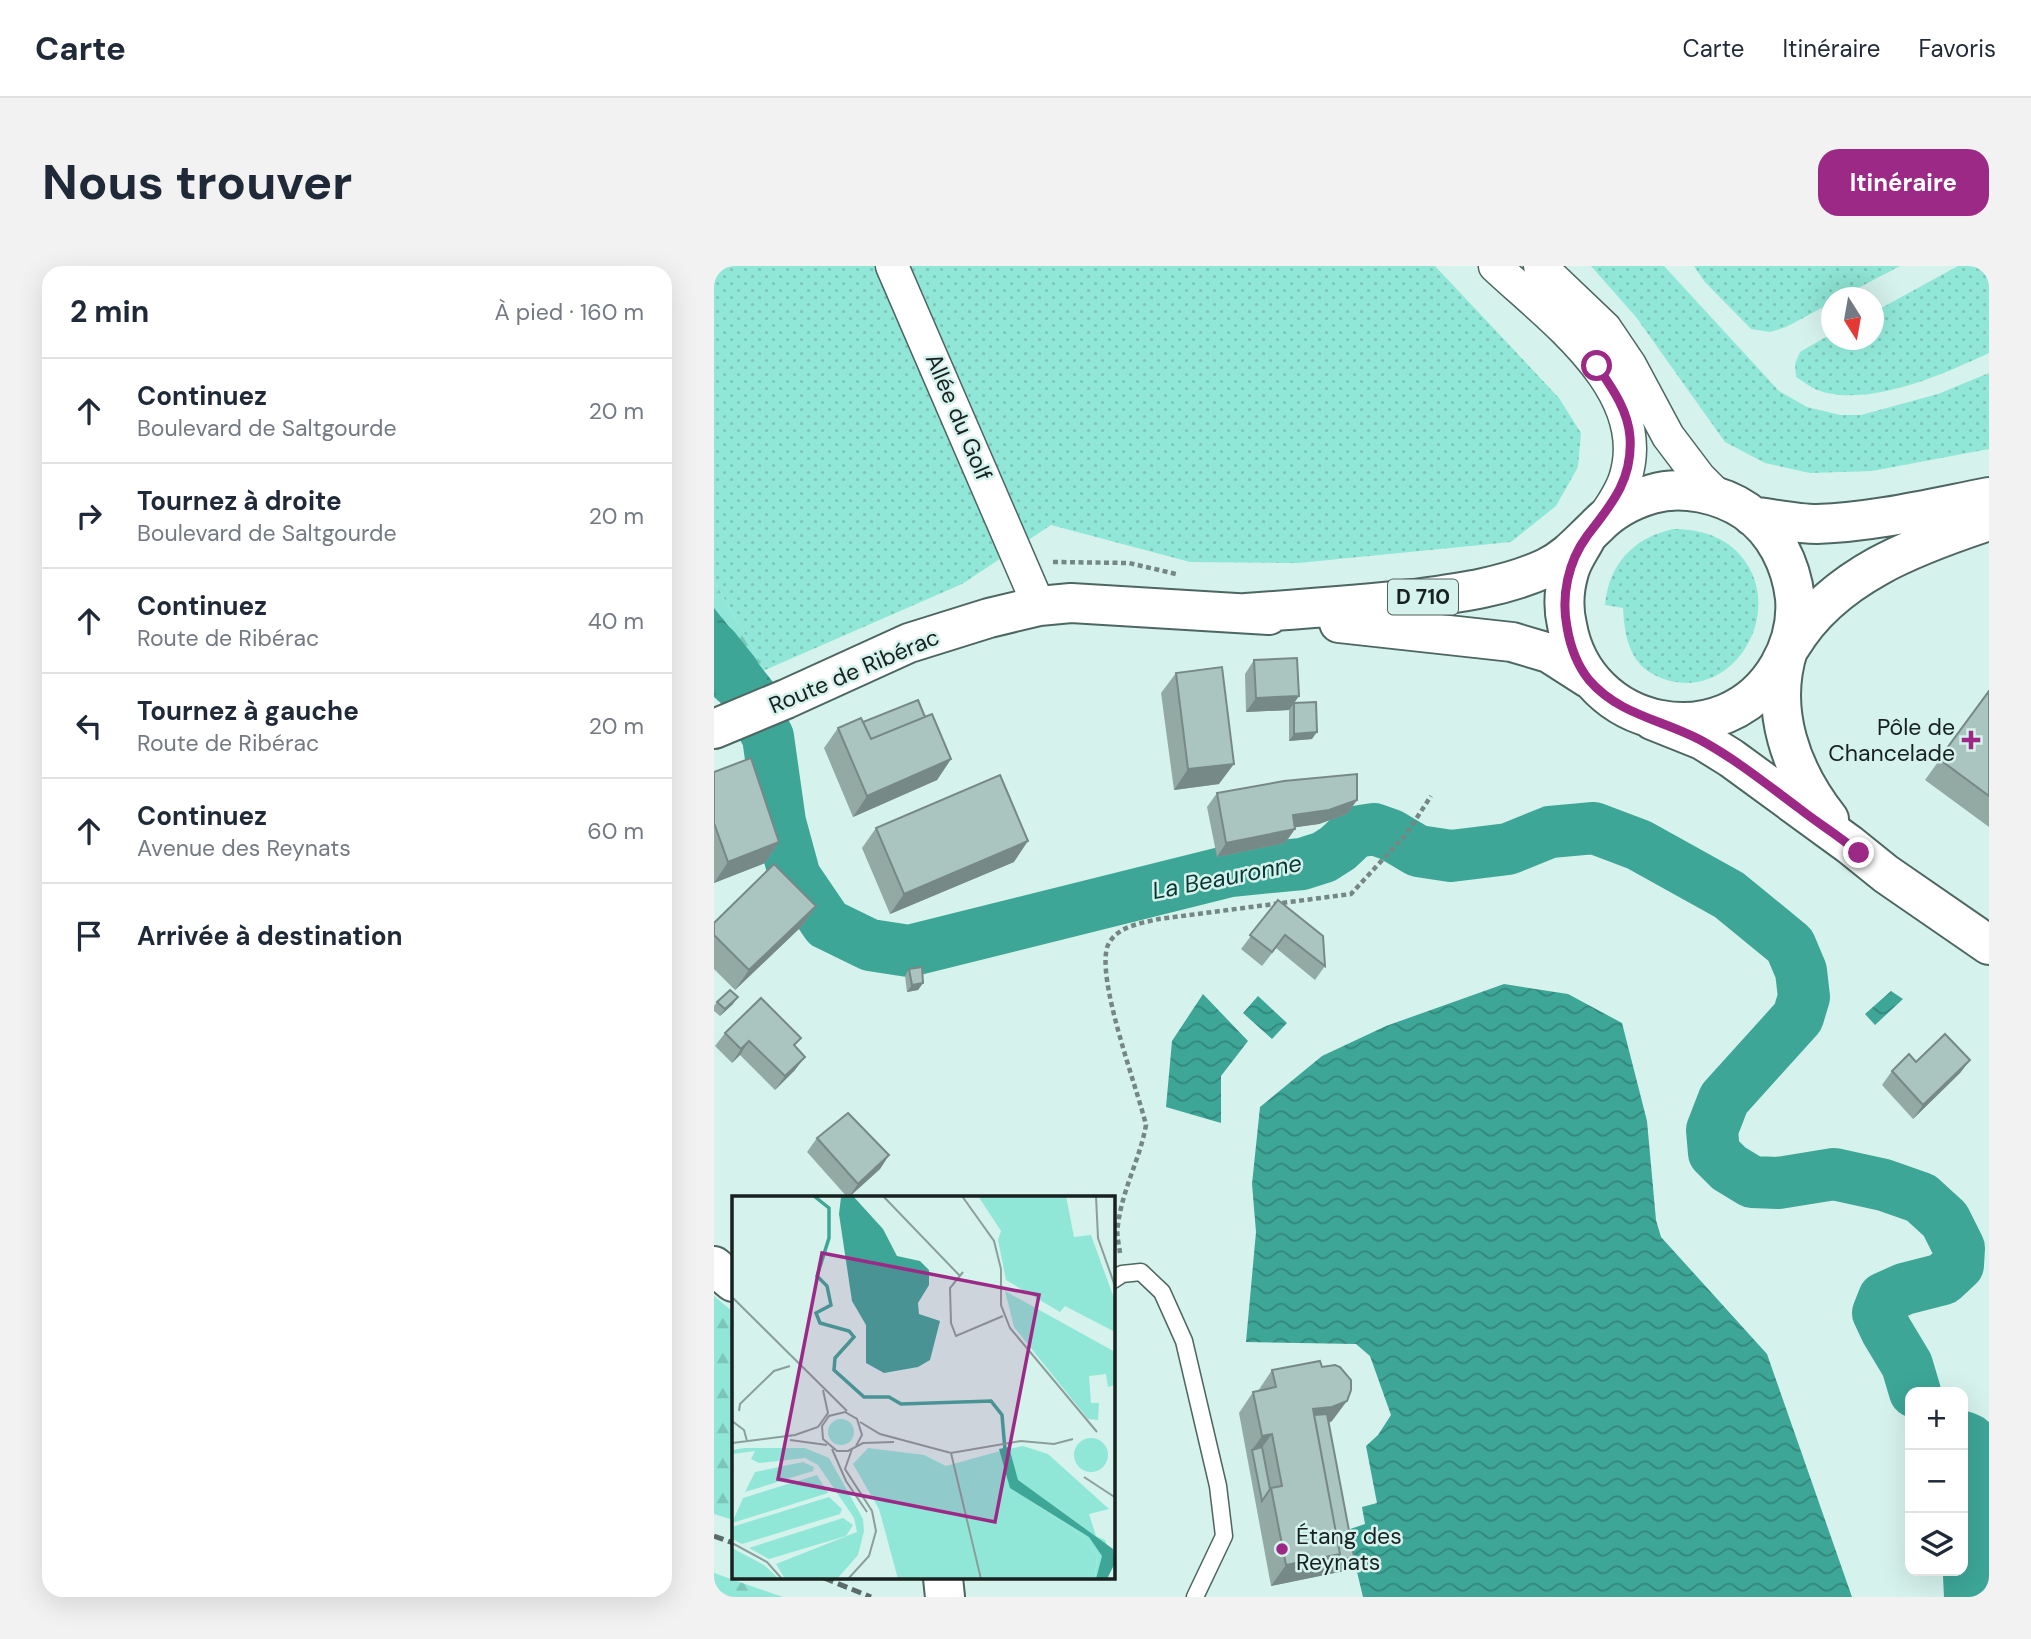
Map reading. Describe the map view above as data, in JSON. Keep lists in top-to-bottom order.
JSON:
{
  "streets": {
    "main road": ["D 710", "Route de Ribérac"],
    "street": ["Allée du Golf"]
  },
  "crossings": [
    ["Allée du Golf", "Route de Ribérac"]
  ],
  "water": ["La Beauronne"],
  "places": {
    "health": ["Pôle de Chancelade"],
    "other": ["Étang des Reynats"]
  },
  "north": "bottom",
  "page": {
    "header": "Carte",
    "nav": ["Carte", "Itinéraire", "Favoris"],
    "buttons": "Itinéraire",
    "title": "Nous trouver",
    "heading": ["2 min", "À pied · 160 m"],
    "list": [
      ["Continuez", "Boulevard de Saltgourde", "20 m"],
      ["Tournez à droite", "Boulevard de Saltgourde", "20 m"],
      ["Continuez", "Route de Ribérac", "40 m"],
      ["Tournez à gauche", "Route de Ribérac", "20 m"],
      ["Continuez", "Avenue des Reynats", "60 m"],
      "Arrivée à destination"
    ],
    "map_buttons": ["+", "−"]
  }
}
